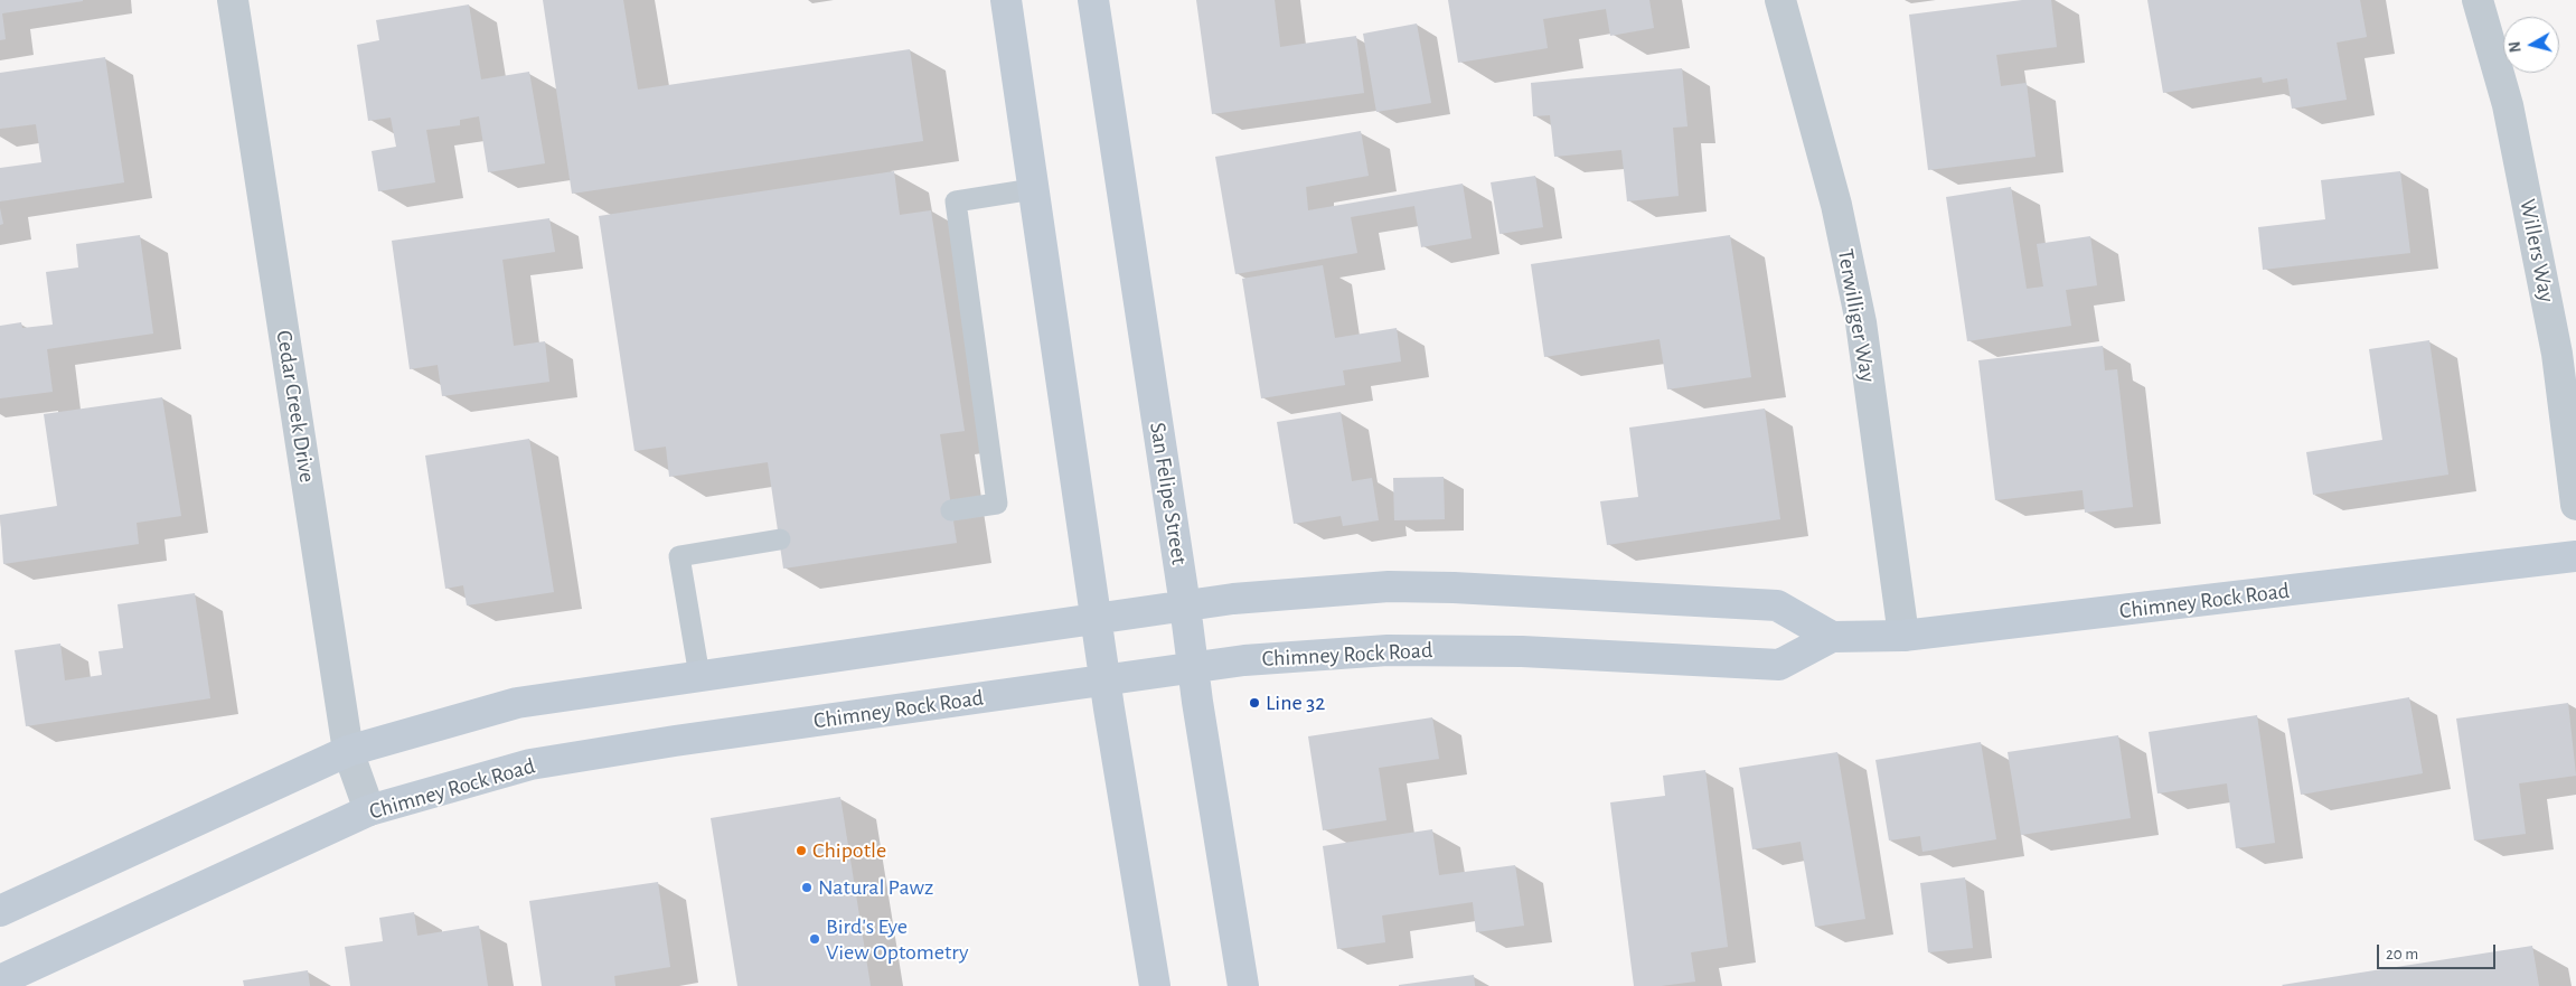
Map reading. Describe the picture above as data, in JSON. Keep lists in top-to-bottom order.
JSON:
{
  "streets": {
    "main road": ["San Felipe Street", "Chimney Rock Road"],
    "street": ["Willers Way", "Terwilliger Way", "Cedar Creek Drive"]
  },
  "crossings": [
    ["Terwilliger Way", "Chimney Rock Road"],
    ["Cedar Creek Drive", "Chimney Rock Road"],
    ["San Felipe Street", "Chimney Rock Road"]
  ],
  "places": [
    "Line 32",
    "Chipotle",
    "Natural Pawz",
    "Bird's Eye View Optometry"
  ],
  "scale_bar": "20 m",
  "north": "left"
}
